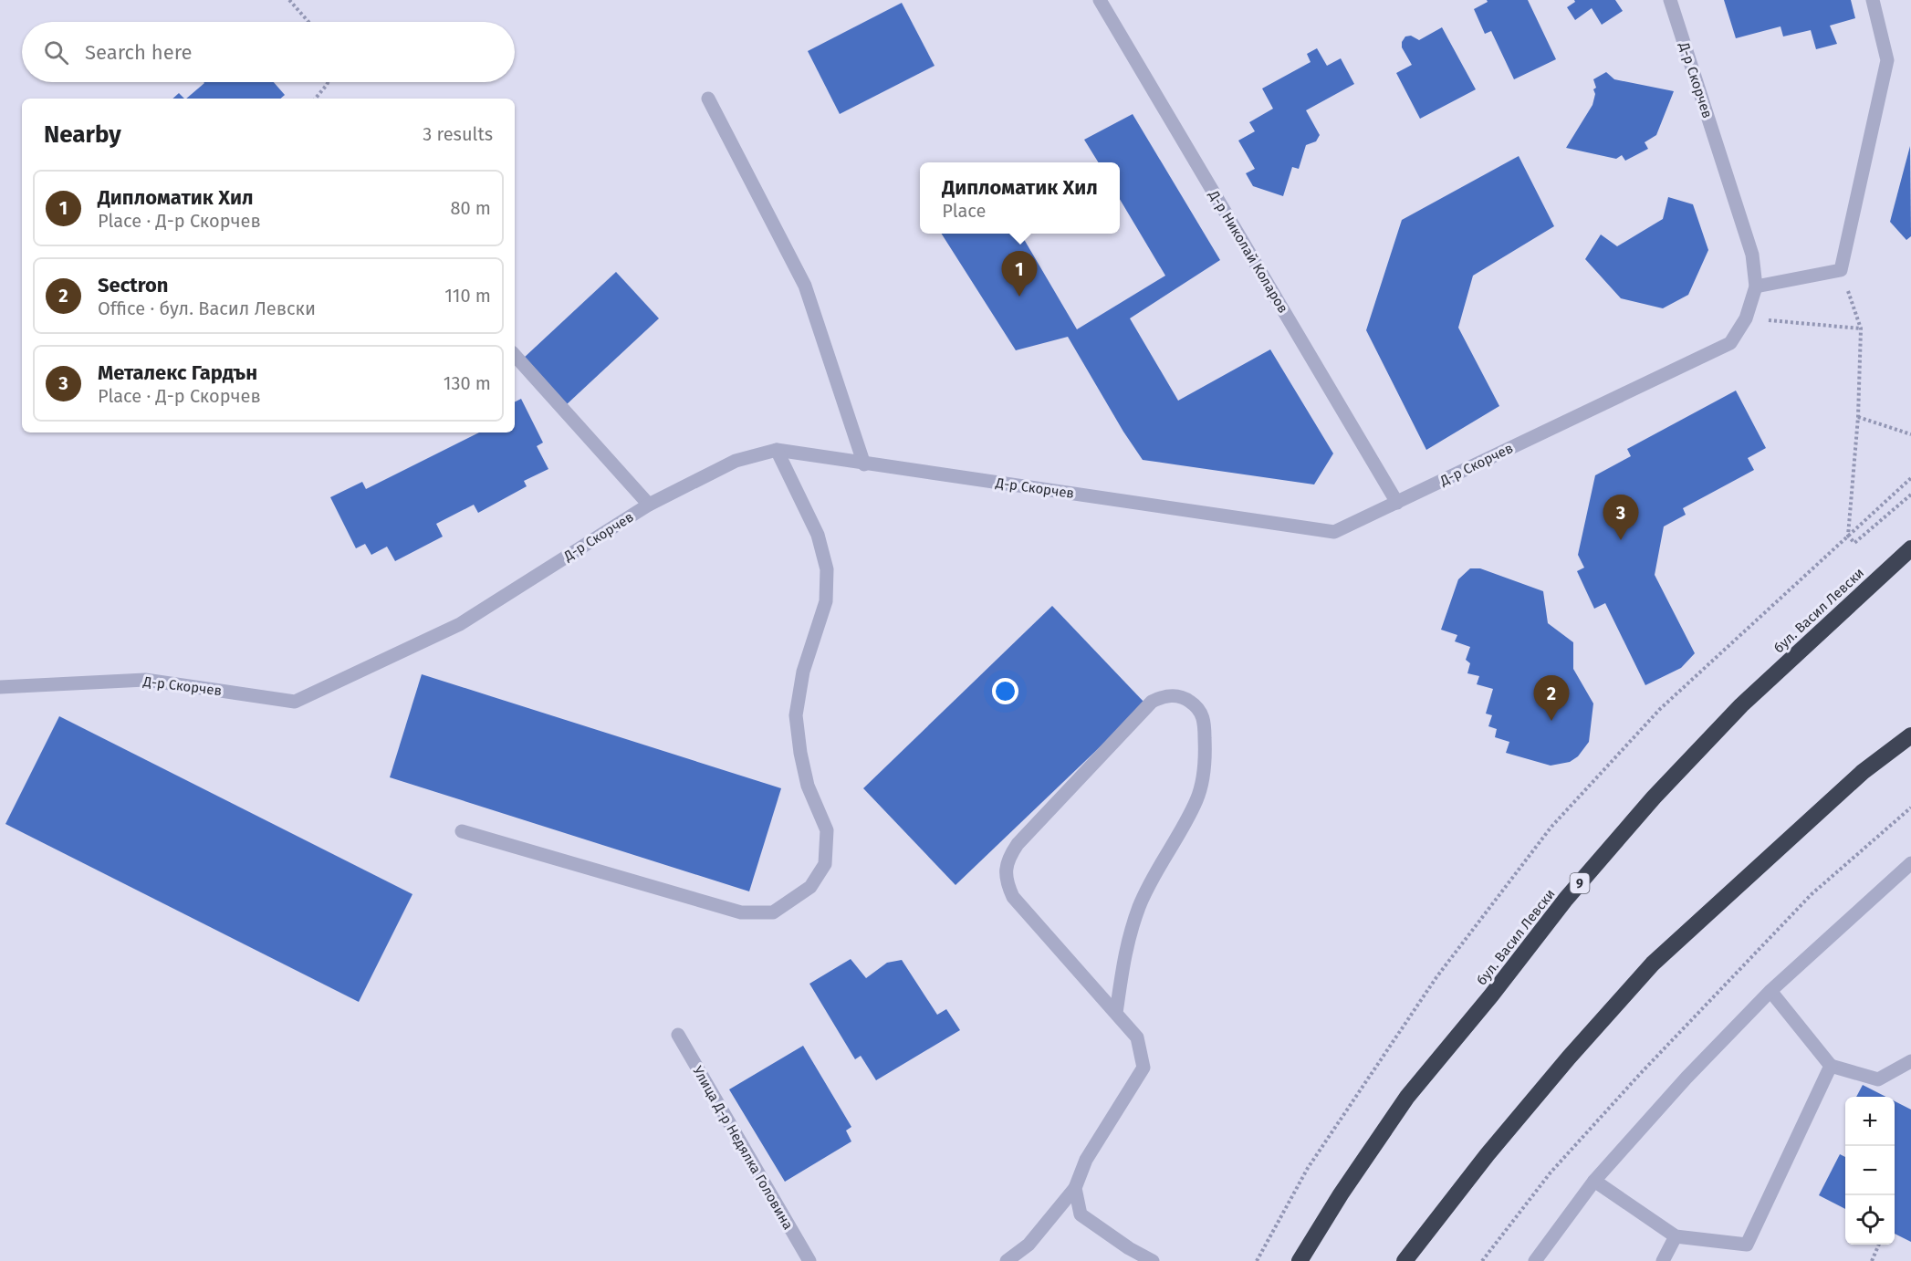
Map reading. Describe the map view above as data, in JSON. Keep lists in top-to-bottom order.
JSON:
{
  "streets": {
    "highway": ["бул. Васил Левски", "9"],
    "street": ["Д-р Скорчев", "Д-р Николай Коларов", "Улица Д-р Недялка Головина"]
  },
  "crossings": [
    ["Д-р Скорчев", "Д-р Николай Коларов"]
  ],
  "page": {
    "search": "Search here",
    "heading": ["Nearby", "3 results"],
    "popup": ["Дипломатик Хил", "Place"],
    "list": [
      {
        "mark": "1",
        "name": "Дипломатик Хил",
        "note": "Place · Д-р Скорчев",
        "value": "80 m"
      },
      {
        "mark": "2",
        "name": "Sectron",
        "note": "Office · бул. Васил Левски",
        "value": "110 m"
      },
      {
        "mark": "3",
        "name": "Металекс Гардън",
        "note": "Place · Д-р Скорчев",
        "value": "130 m"
      }
    ],
    "pins": ["1", "3", "2"],
    "map_buttons": ["+", "−"]
  }
}
